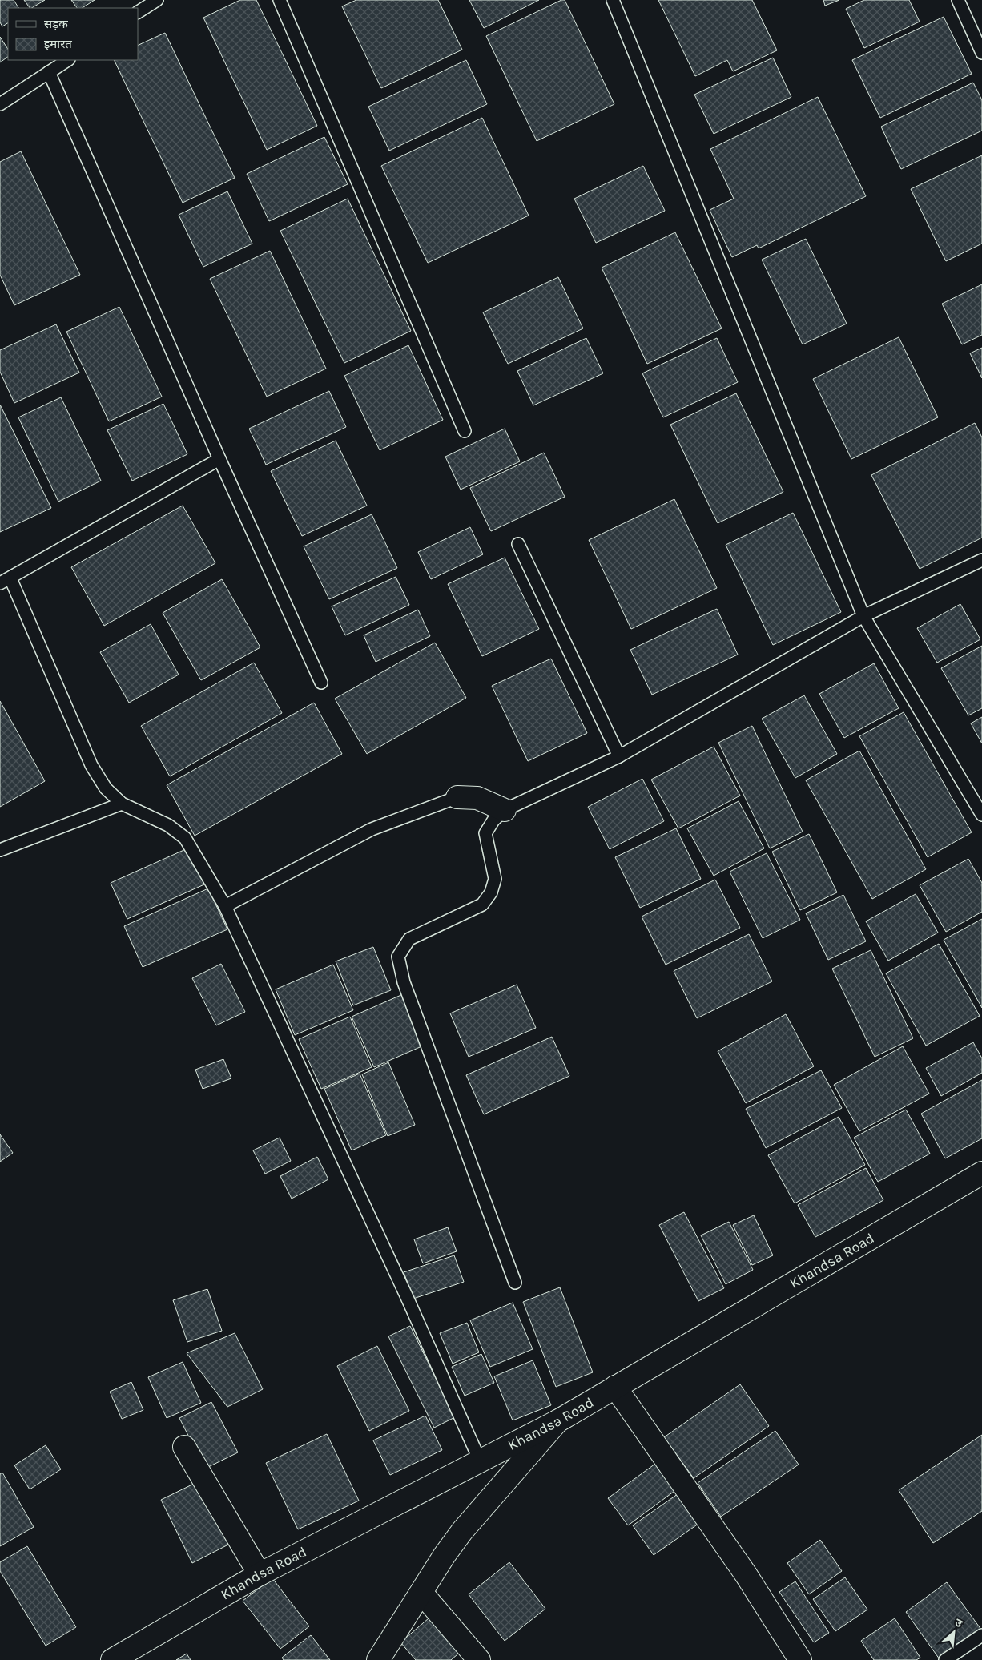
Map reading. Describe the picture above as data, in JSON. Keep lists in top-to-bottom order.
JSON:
{
  "streets": {
    "street": ["Khandsa Road"]
  },
  "legend": ["सड़क", "इमारत"],
  "north": "top right"
}
